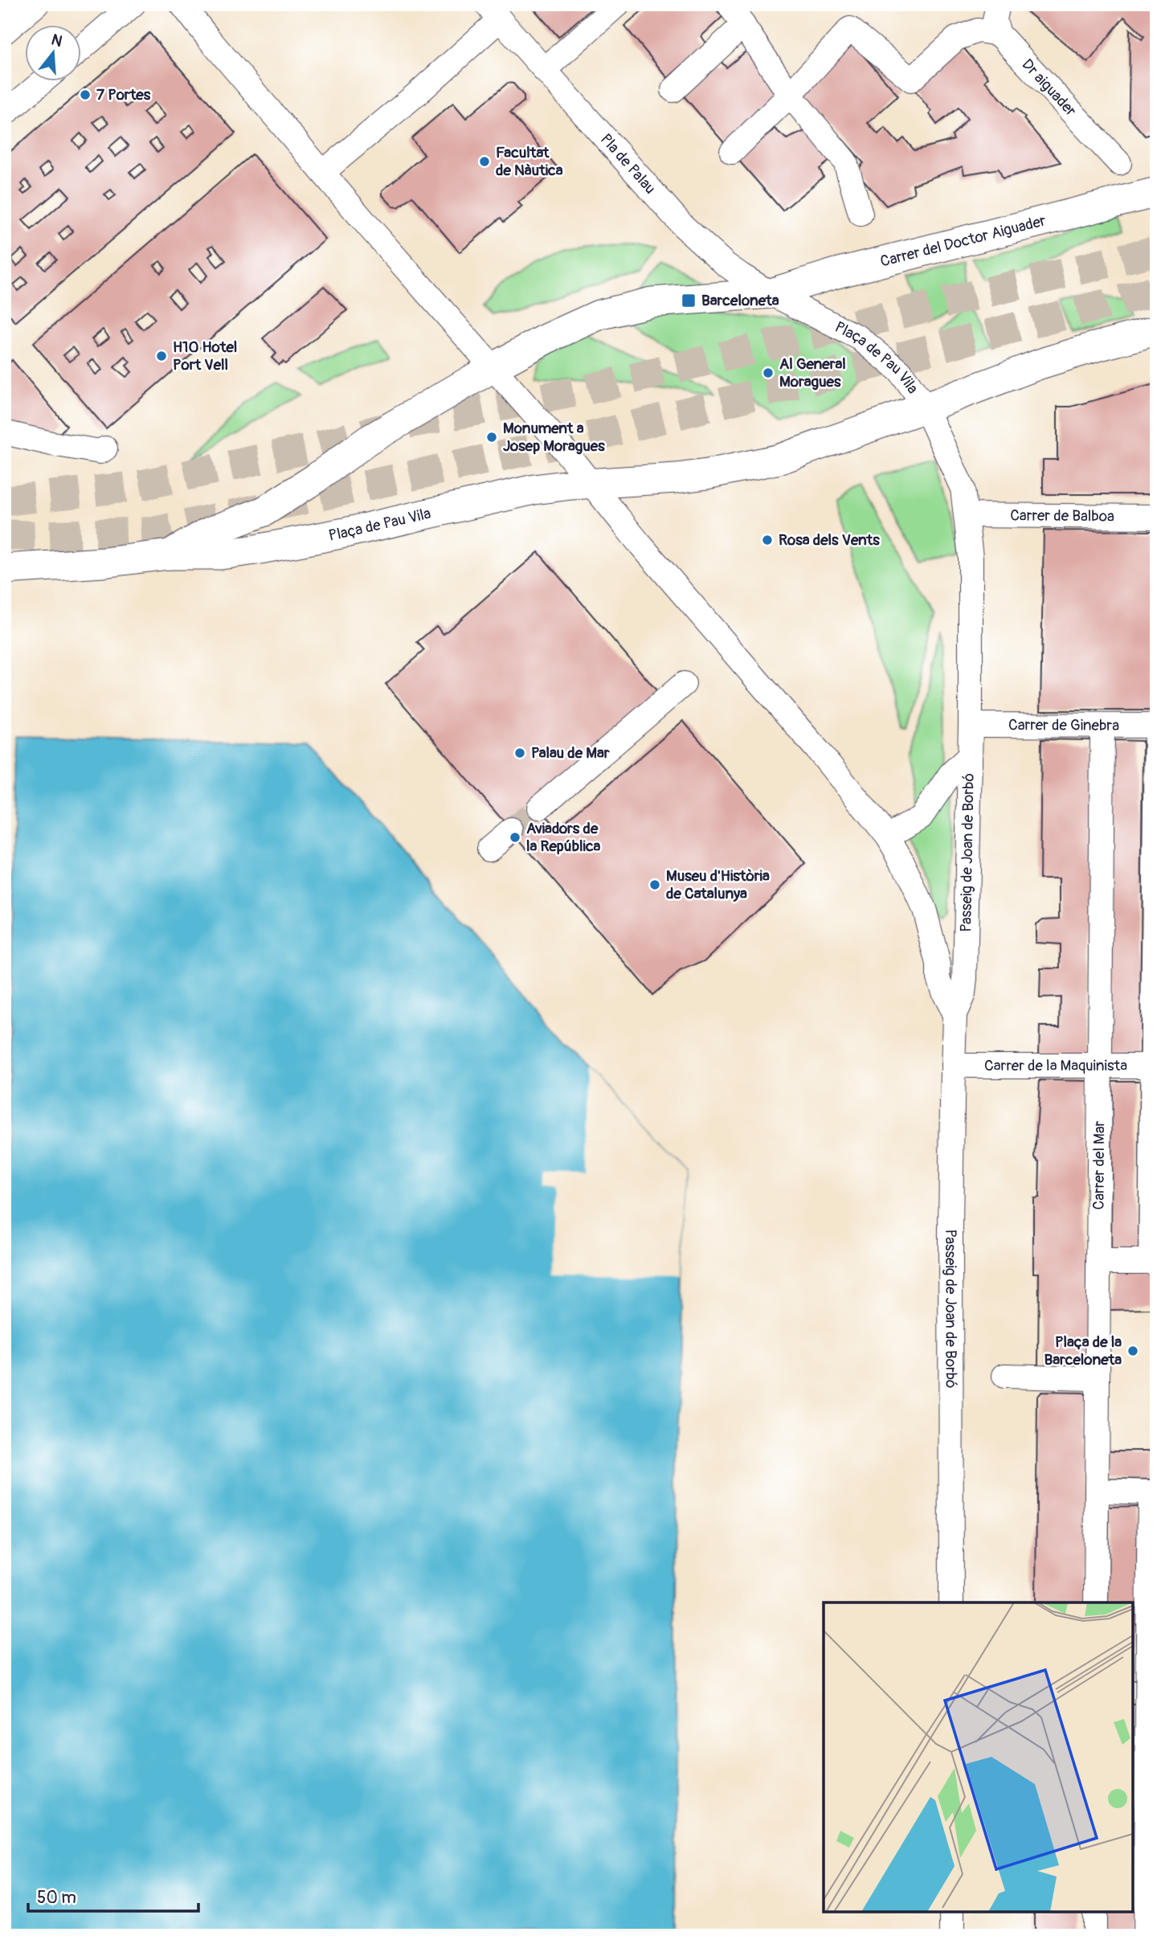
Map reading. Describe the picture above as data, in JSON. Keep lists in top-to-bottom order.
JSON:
{
  "streets": {
    "main road": ["Carrer del Doctor Aiguader", "Plaça de Pau Vila"],
    "street": [
      "Dr aiguader",
      "Pla de Palau",
      "Carrer de Balboa",
      "Carrer de Ginebra",
      "Passeig de Joan de Borbó",
      "Carrer de la Maquinista",
      "Carrer del Mar"
    ]
  },
  "crossings": [
    ["Pla de Palau", "Carrer del Doctor Aiguader"],
    ["Pla de Palau", "Plaça de Pau Vila"],
    ["Carrer del Doctor Aiguader", "Plaça de Pau Vila"],
    ["Plaça de Pau Vila", "Passeig de Joan de Borbó"],
    ["Carrer de Ginebra", "Carrer del Mar"],
    ["Passeig de Joan de Borbó", "Carrer de la Maquinista"],
    ["Carrer de la Maquinista", "Carrer del Mar"]
  ],
  "places": {
    "other": [
      "7 Portes",
      "Facultat de Nàutica",
      "H10 Hotel Port Vell",
      "Al General Moragues",
      "Monument a Josep Moragues",
      "Rosa dels Vents",
      "Palau de Mar",
      "Aviadors de la República",
      "Museu d'Història de Catalunya",
      "Plaça de la Barceloneta"
    ],
    "transit": ["Barceloneta"]
  },
  "scale_bar": "50 m",
  "north": "top"
}
